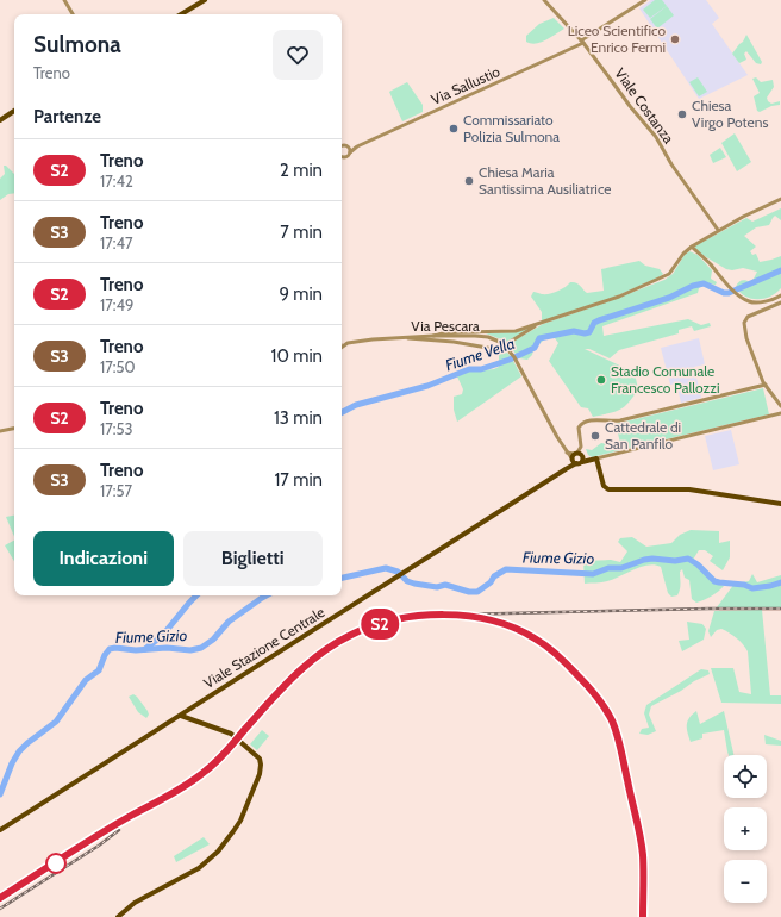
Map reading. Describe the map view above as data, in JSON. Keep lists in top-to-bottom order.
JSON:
{
  "streets": {
    "main road": ["Viale Stazione Centrale"],
    "street": ["Via Sallustio", "Viale Costanza", "Via Pescara"]
  },
  "crossings": [
    ["Via Sallustio", "Viale Costanza"],
    ["Via Pescara", "Viale Stazione Centrale"]
  ],
  "water": ["Fiume Vella", "Fiume Gizio"],
  "places": [
    "Liceo Scientifico Enrico Fermi",
    "Chiesa Virgo Potens",
    "Commissariato Polizia Sulmona",
    "Chiesa Maria Santissima Ausiliatrice",
    "Stadio Comunale Francesco Pallozzi",
    "Cattedrale di San Panfilo"
  ],
  "page": {
    "on_map": "S2",
    "heading": [
      ["Sulmona", "Treno"],
      "Partenze"
    ],
    "list": [
      {
        "mark": "S2",
        "name": "Treno",
        "note": "17:42",
        "value": "2 min"
      },
      {
        "mark": "S3",
        "name": "Treno",
        "note": "17:47",
        "value": "7 min"
      },
      {
        "mark": "S2",
        "name": "Treno",
        "note": "17:49",
        "value": "9 min"
      },
      {
        "mark": "S3",
        "name": "Treno",
        "note": "17:50",
        "value": "10 min"
      },
      {
        "mark": "S2",
        "name": "Treno",
        "note": "17:53",
        "value": "13 min"
      },
      {
        "mark": "S3",
        "name": "Treno",
        "note": "17:57",
        "value": "17 min"
      }
    ],
    "buttons": ["Indicazioni", "Biglietti"],
    "map_buttons": ["+", "−"]
  }
}
